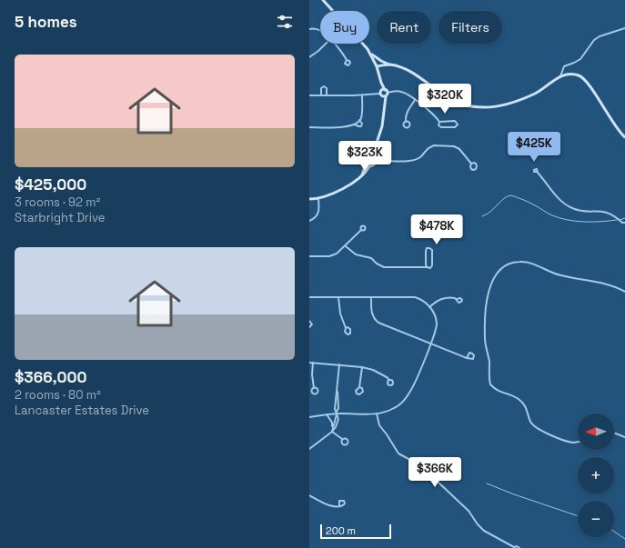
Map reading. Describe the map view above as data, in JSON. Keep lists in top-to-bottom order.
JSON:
{
  "scale_bar": "200 m",
  "north": "left",
  "page": {
    "heading": "5 homes",
    "chip": ["Buy", "Rent", "Filters"],
    "list": [
      {
        "name": "$425,000",
        "note": "3 rooms · 92 m² · Starbright Drive"
      },
      {
        "name": "$366,000",
        "note": "2 rooms · 80 m² · Lancaster Estates Drive"
      }
    ],
    "price": [
      "$320K",
      "$425K",
      "$323K",
      "$478K",
      "$366K"
    ],
    "map_buttons": ["+", "−"],
    "scale": "200 m"
  }
}
